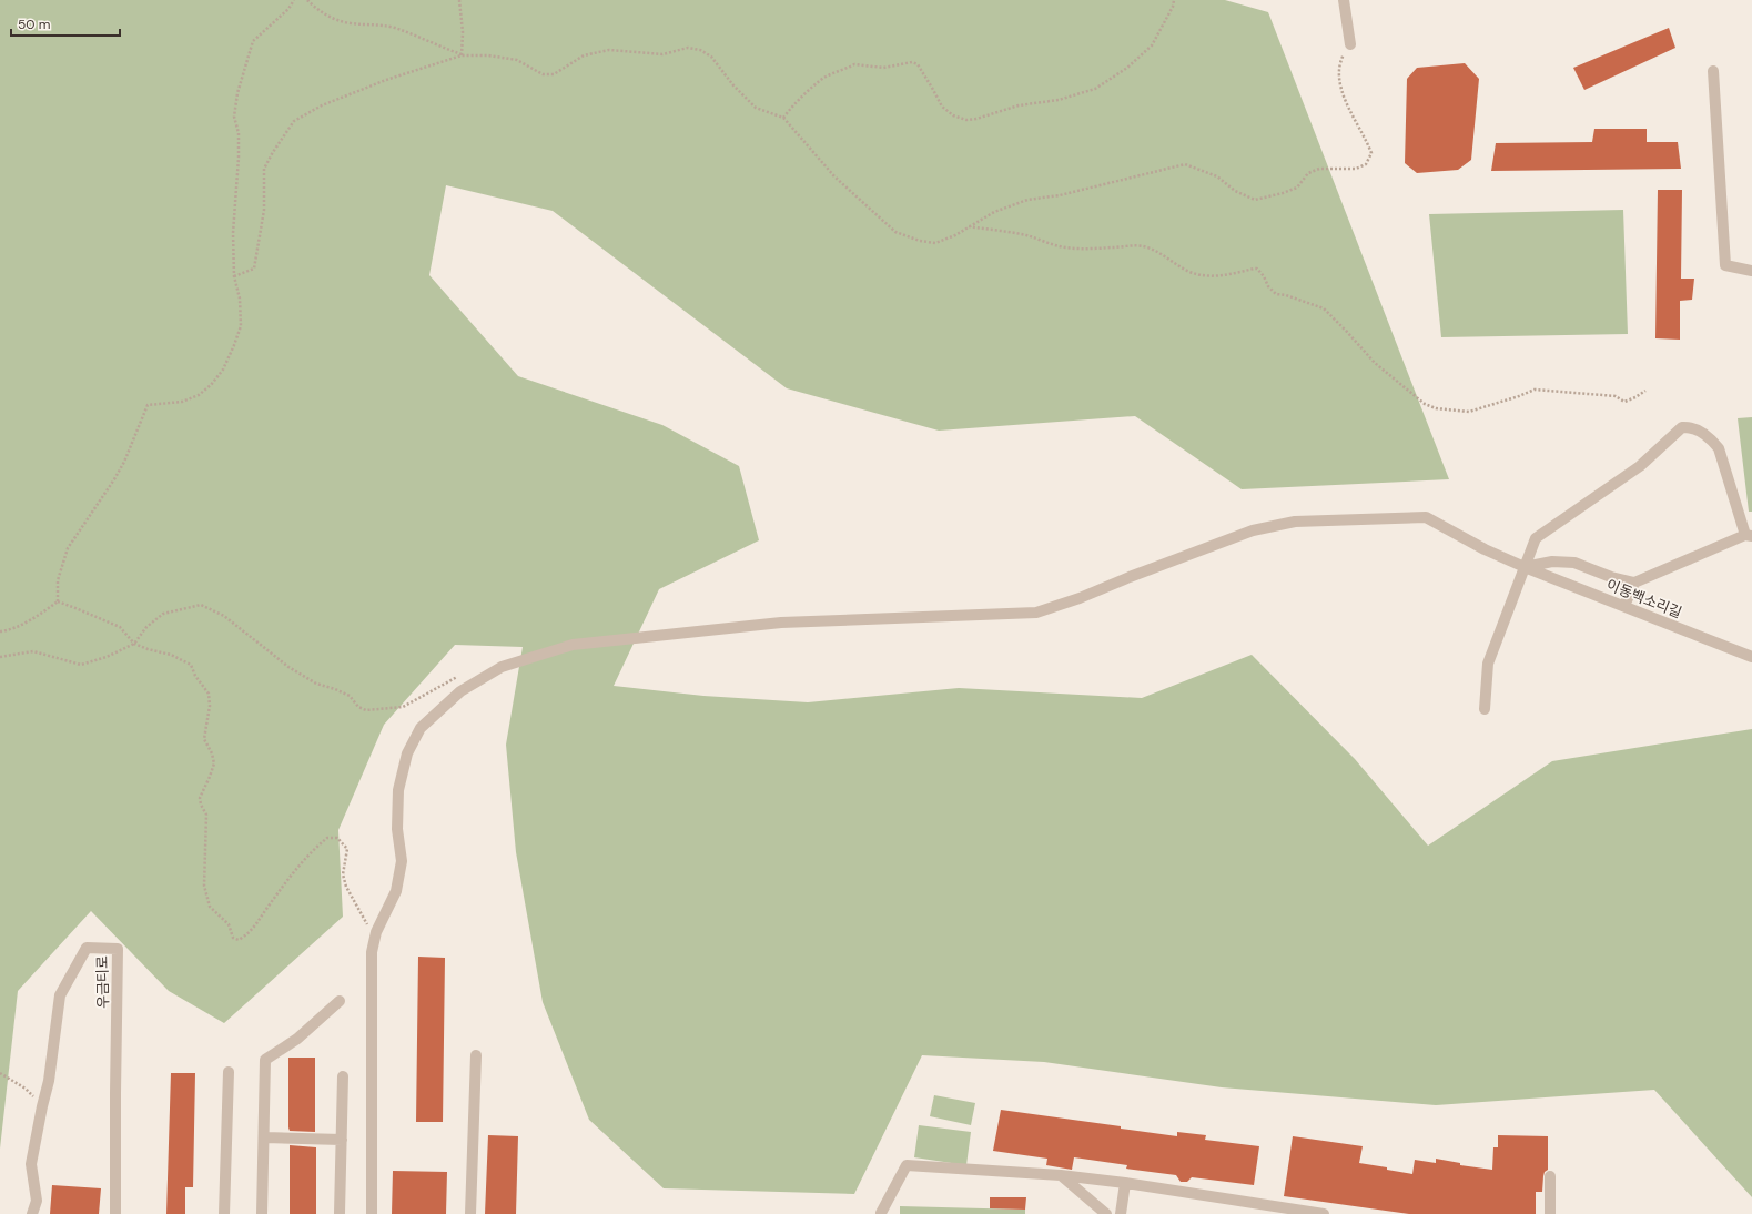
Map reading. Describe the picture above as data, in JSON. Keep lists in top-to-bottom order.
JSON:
{
  "streets": {
    "street": ["이동백소리길", "우금티로"]
  },
  "scale_bar": "50 m"
}
